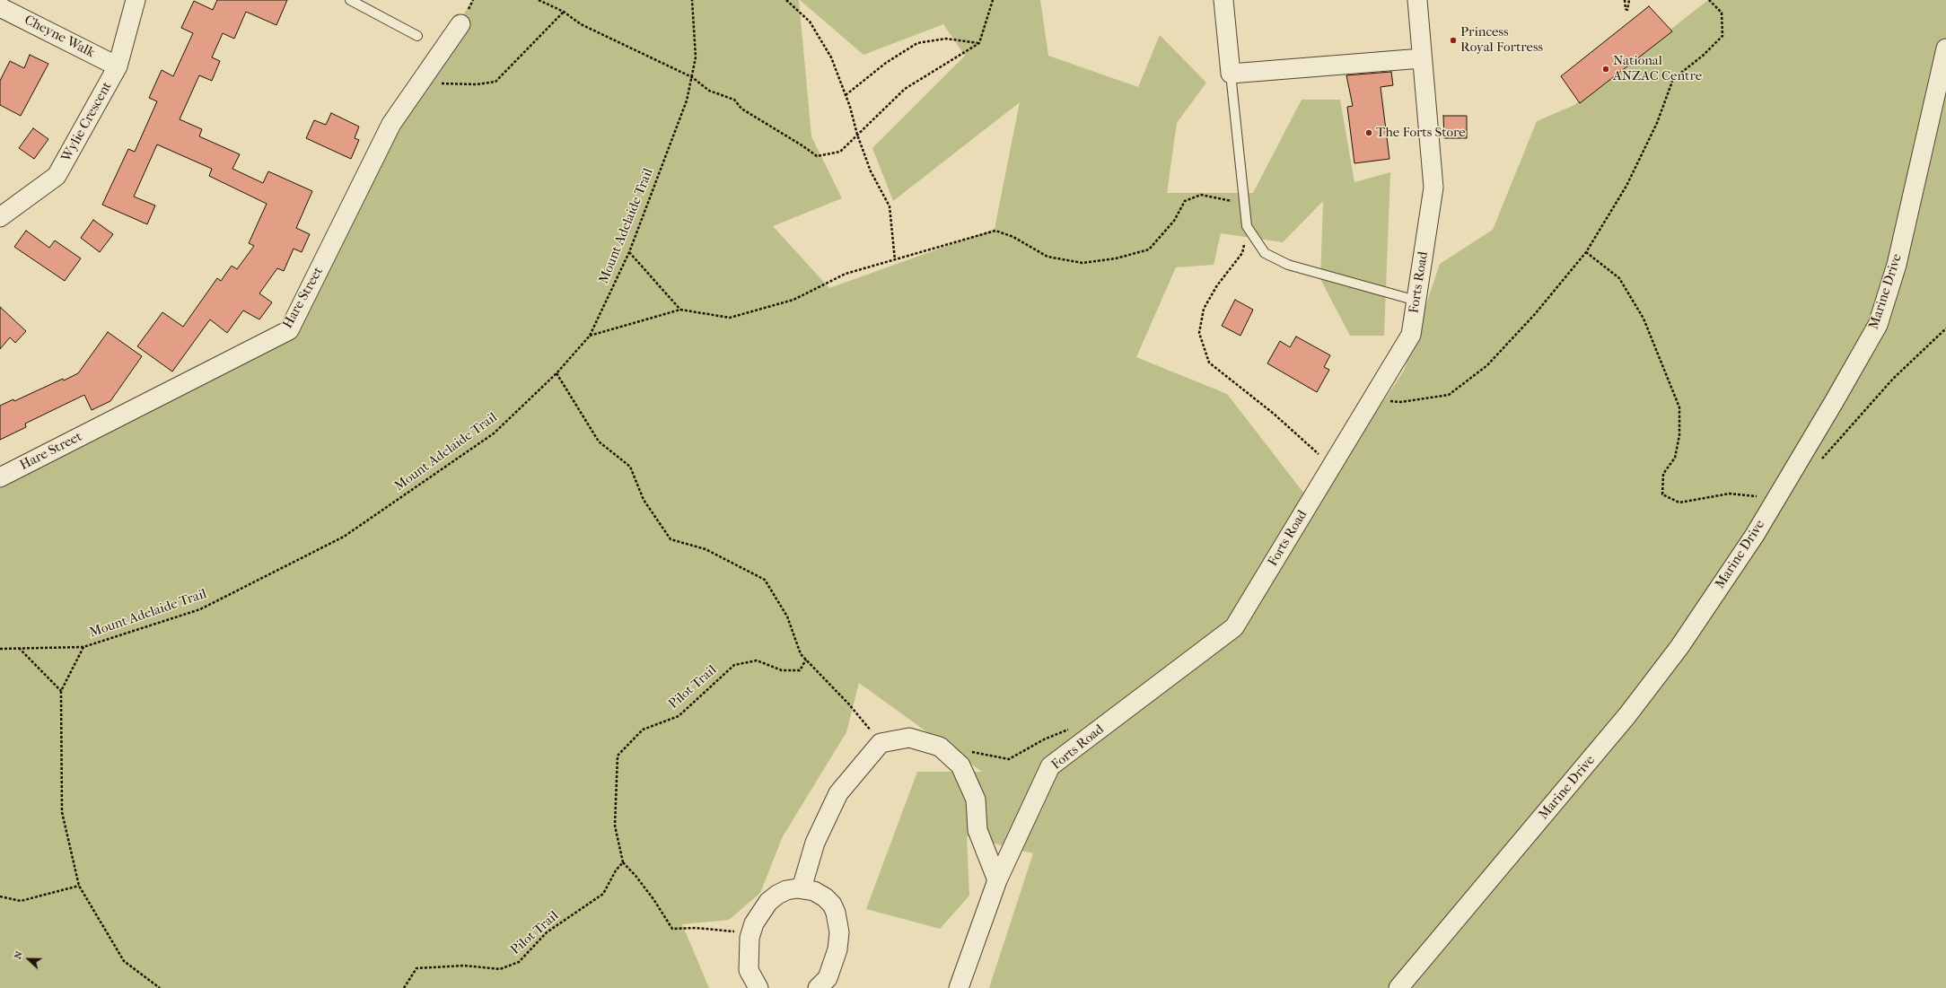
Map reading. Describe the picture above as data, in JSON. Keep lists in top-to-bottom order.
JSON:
{
  "streets": {
    "street": [
      "Cheyne Walk",
      "Wylie Crescent",
      "Forts Road",
      "Marine Drive",
      "Hare Street"
    ],
    "path": ["Mount Adelaide Trail", "Pilot Trail"]
  },
  "crossings": [
    ["Cheyne Walk", "Wylie Crescent"]
  ],
  "places": ["Princess Royal Fortress", "National ANZAC Centre", "The Forts Store"],
  "north": "left"
}
